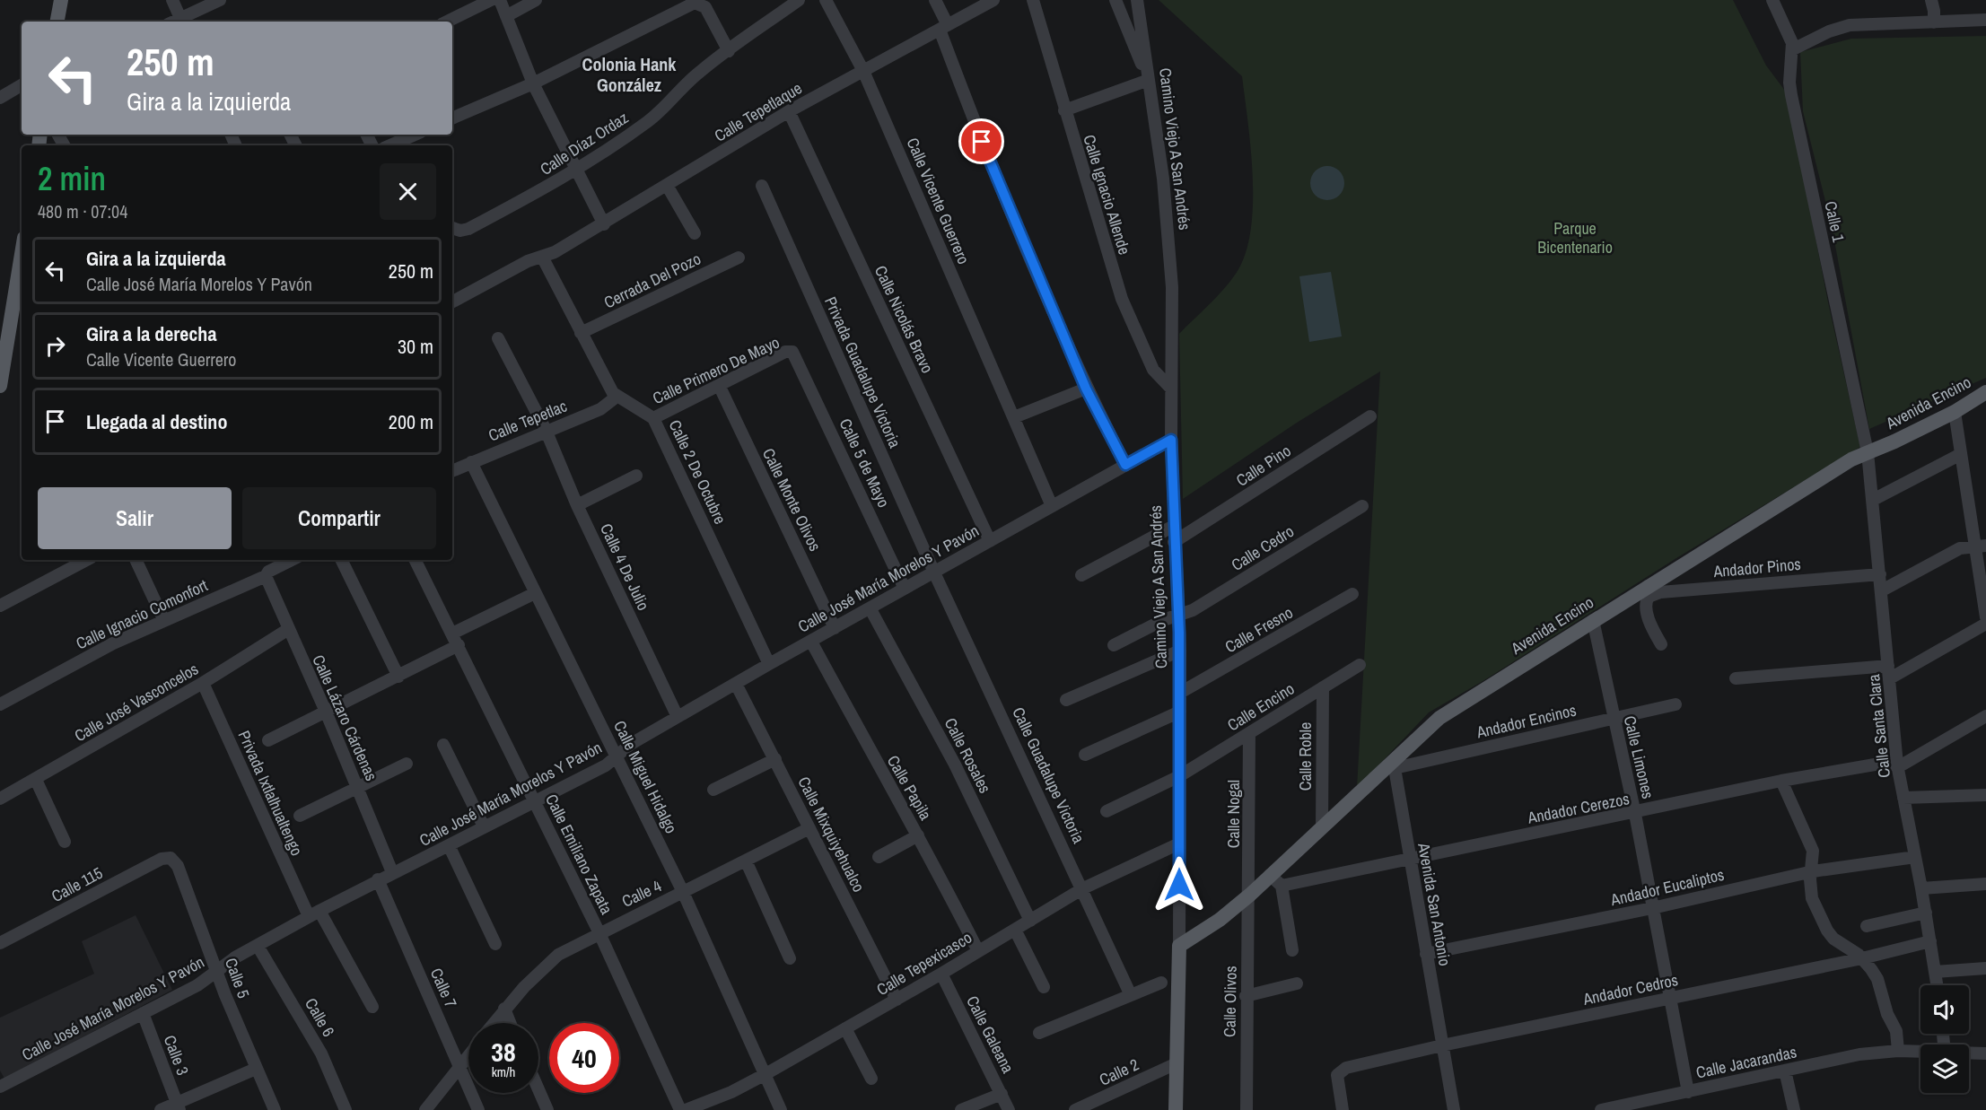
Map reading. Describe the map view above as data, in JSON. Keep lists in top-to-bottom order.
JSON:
{
  "streets": {
    "main road": ["Camino Viejo A San Andrés", "Avenida Encino"],
    "street": [
      "Calle Tepetlaque",
      "Calle Díaz Ordaz",
      "Calle Ignacio Allende",
      "Calle Vicente Guerrero",
      "Calle 1",
      "Cerrada Del Pozo",
      "Calle Nicolás Bravo",
      "Calle Primero De Mayo",
      "Privada Guadalupe Victoria",
      "Calle Tepetlac",
      "Calle 5 de Mayo",
      "Calle Pino",
      "Calle 2 De Octubre",
      "Calle Monte Olivos",
      "Calle Cedro",
      "Calle 4 De Julio",
      "Andador Pinos",
      "Calle José María Morelos Y Pavón",
      "Calle Ignacio Comonfort",
      "Calle Fresno",
      "Calle José Vasconcelos",
      "Calle Encino",
      "Calle Lázaro Cárdenas",
      "Andador Encinos",
      "Calle Santa Clara",
      "Calle Rosales",
      "Calle Roble",
      "Calle Limones",
      "Calle Guadalupe Victoria",
      "Calle Miguel Hidalgo",
      "Calle Papila",
      "Privada Ixtlalhualtengo",
      "Andador Cerezos",
      "Calle Nogal",
      "Calle Mixquiyehualco",
      "Calle Emiliano Zapata",
      "Calle 115",
      "Andador Eucaliptos",
      "Calle 4",
      "Avenida San Antonio",
      "Calle Tepexicasco",
      "Calle 5",
      "Calle 7",
      "Andador Cedros",
      "Calle Olivos",
      "Calle 6",
      "Calle Galeana",
      "Calle 3",
      "Calle Jacarandas",
      "Calle 2"
    ]
  },
  "crossings": [
    ["Calle Tepetlaque", "Calle Vicente Guerrero"],
    ["Calle Tepetlaque", "Calle Nicolás Bravo"],
    ["Camino Viejo A San Andrés", "Calle Ignacio Allende"],
    ["Camino Viejo A San Andrés", "Avenida Encino"],
    ["Camino Viejo A San Andrés", "Calle Pino"],
    ["Camino Viejo A San Andrés", "Calle Cedro"],
    ["Camino Viejo A San Andrés", "Calle José María Morelos Y Pavón"],
    ["Camino Viejo A San Andrés", "Calle Fresno"],
    ["Camino Viejo A San Andrés", "Calle Encino"],
    ["Camino Viejo A San Andrés", "Calle Tepexicasco"],
    ["Camino Viejo A San Andrés", "Calle 2"],
    ["Calle Vicente Guerrero", "Calle José María Morelos Y Pavón"],
    ["Calle 1", "Avenida Encino"],
    ["Calle 1", "Calle Santa Clara"],
    ["Calle Nicolás Bravo", "Calle José María Morelos Y Pavón"],
    ["Calle Primero De Mayo", "Calle 5 de Mayo"],
    ["Calle Primero De Mayo", "Calle 2 De Octubre"],
    ["Calle Primero De Mayo", "Calle Monte Olivos"],
    ["Privada Guadalupe Victoria", "Calle José María Morelos Y Pavón"],
    ["Privada Guadalupe Victoria", "Calle Guadalupe Victoria"],
    ["Avenida Encino", "Andador Pinos"],
    ["Avenida Encino", "Andador Encinos"],
    ["Avenida Encino", "Calle Santa Clara"],
    ["Avenida Encino", "Calle Roble"],
    ["Avenida Encino", "Calle Limones"],
    ["Avenida Encino", "Calle Nogal"],
    ["Avenida Encino", "Avenida San Antonio"],
    ["Avenida Encino", "Calle Olivos"],
    ["Calle Tepetlac", "Calle 2 De Octubre"],
    ["Calle Tepetlac", "Calle 4 De Julio"],
    ["Calle Tepetlac", "Calle Miguel Hidalgo"],
    ["Calle 5 de Mayo", "Calle José María Morelos Y Pavón"],
    ["Calle 2 De Octubre", "Calle José María Morelos Y Pavón"],
    ["Calle Monte Olivos", "Calle José María Morelos Y Pavón"],
    ["Calle 4 De Julio", "Calle José María Morelos Y Pavón"],
    ["Andador Pinos", "Calle Santa Clara"],
    ["Calle José María Morelos Y Pavón", "Calle Lázaro Cárdenas"],
    ["Calle José María Morelos Y Pavón", "Calle Rosales"],
    ["Calle José María Morelos Y Pavón", "Calle Guadalupe Victoria"],
    ["Calle José María Morelos Y Pavón", "Calle Miguel Hidalgo"],
    ["Calle José María Morelos Y Pavón", "Calle Papila"],
    ["Calle José María Morelos Y Pavón", "Privada Ixtlalhualtengo"],
    ["Calle José María Morelos Y Pavón", "Calle Mixquiyehualco"],
    ["Calle José María Morelos Y Pavón", "Calle Emiliano Zapata"],
    ["Calle José María Morelos Y Pavón", "Calle 5"],
    ["Calle José María Morelos Y Pavón", "Calle 7"],
    ["Calle José María Morelos Y Pavón", "Calle 6"],
    ["Calle José María Morelos Y Pavón", "Calle 3"],
    ["Calle Ignacio Comonfort", "Calle Lázaro Cárdenas"],
    ["Calle José Vasconcelos", "Calle Lázaro Cárdenas"],
    ["Calle José Vasconcelos", "Privada Ixtlalhualtengo"],
    ["Calle Encino", "Calle Roble"],
    ["Calle Encino", "Calle Nogal"],
    ["Andador Encinos", "Calle Limones"],
    ["Andador Encinos", "Avenida San Antonio"],
    ["Calle Santa Clara", "Andador Cerezos"],
    ["Calle Santa Clara", "Andador Eucaliptos"],
    ["Calle Santa Clara", "Andador Cedros"],
    ["Calle Rosales", "Calle Tepexicasco"],
    ["Calle Limones", "Andador Cerezos"],
    ["Calle Limones", "Andador Eucaliptos"],
    ["Calle Limones", "Andador Cedros"],
    ["Calle Limones", "Calle Jacarandas"],
    ["Calle Guadalupe Victoria", "Calle Tepexicasco"],
    ["Calle Miguel Hidalgo", "Calle 4"],
    ["Calle Miguel Hidalgo", "Calle Tepexicasco"],
    ["Calle Papila", "Calle Tepexicasco"],
    ["Andador Cerezos", "Avenida San Antonio"],
    ["Calle Nogal", "Calle Olivos"],
    ["Calle Mixquiyehualco", "Calle 4"],
    ["Calle Mixquiyehualco", "Calle Tepexicasco"],
    ["Calle Emiliano Zapata", "Calle 4"],
    ["Calle 115", "Calle 5"],
    ["Andador Eucaliptos", "Avenida San Antonio"],
    ["Avenida San Antonio", "Andador Cedros"],
    ["Calle Tepexicasco", "Calle Galeana"]
  ],
  "districts": ["Colonia Hank González"],
  "parks": ["Parque Bicentenario"],
  "page": {
    "turn": ["250 m", "Gira a la izquierda"],
    "heading": ["2 min", "480 m · 07:04"],
    "list": [
      {
        "name": "Gira a la izquierda",
        "note": "Calle José María Morelos Y Pavón",
        "value": "250 m"
      },
      {
        "name": "Gira a la derecha",
        "note": "Calle Vicente Guerrero",
        "value": "30 m"
      },
      {
        "name": "Llegada al destino",
        "value": "200 m"
      }
    ],
    "buttons": ["Salir", "Compartir"],
    "speed": "38 km/h",
    "limit": "40"
  }
}
